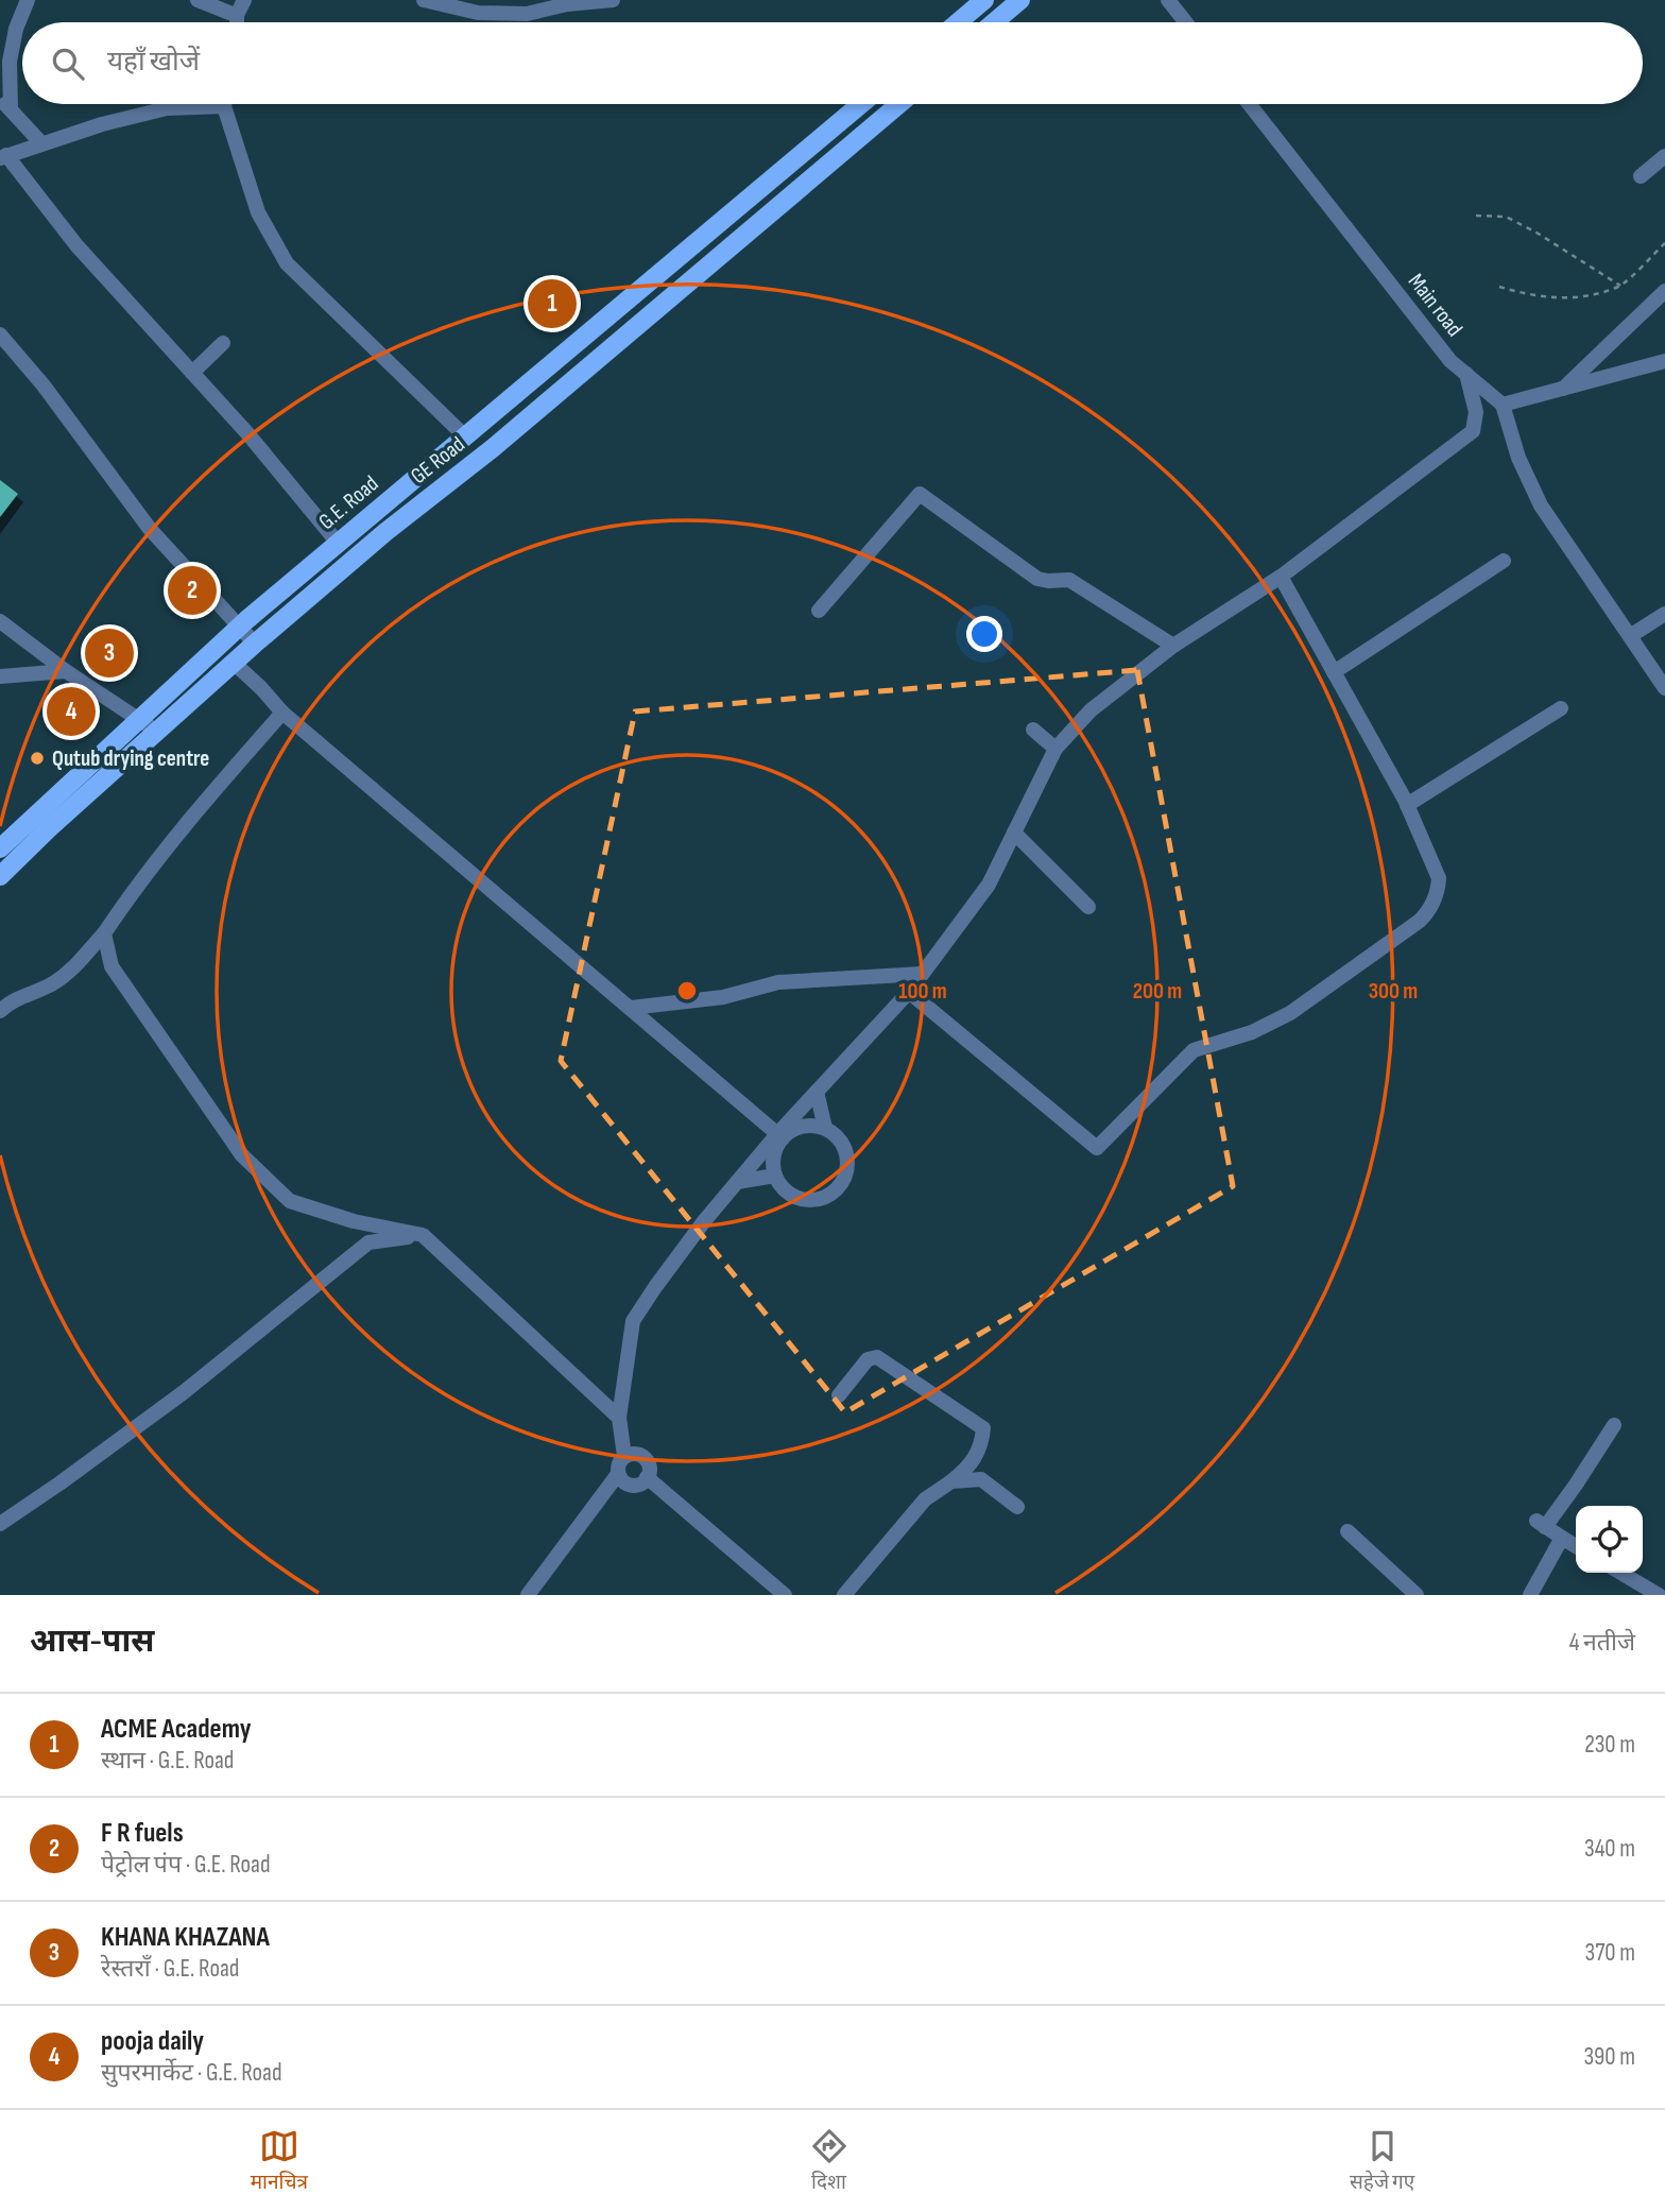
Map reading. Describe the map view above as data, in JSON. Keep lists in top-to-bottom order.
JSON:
{
  "streets": {
    "main road": ["GE Road", "G.E. Road"],
    "street": ["Main road"]
  },
  "places": ["Qutub drying centre"],
  "page": {
    "search": "यहाँ खोजें",
    "pins": [
      "1",
      "2",
      "3",
      "4"
    ],
    "heading": ["आस-पास", "4 नतीजे"],
    "list": [
      {
        "mark": "1",
        "name": "ACME Academy",
        "note": "स्थान · G.E. Road",
        "value": "230 m"
      },
      {
        "mark": "2",
        "name": "F R fuels",
        "note": "पेट्रोल पंप · G.E. Road",
        "value": "340 m"
      },
      {
        "mark": "3",
        "name": "KHANA KHAZANA",
        "note": "रेस्तराँ · G.E. Road",
        "value": "370 m"
      },
      {
        "mark": "4",
        "name": "pooja daily",
        "note": "सुपरमार्केट · G.E. Road",
        "value": "390 m"
      }
    ],
    "nav": ["मानचित्र", "दिशा", "सहेजे गए"]
  },
  "rings": ["100 m", "200 m", "300 m"]
}
